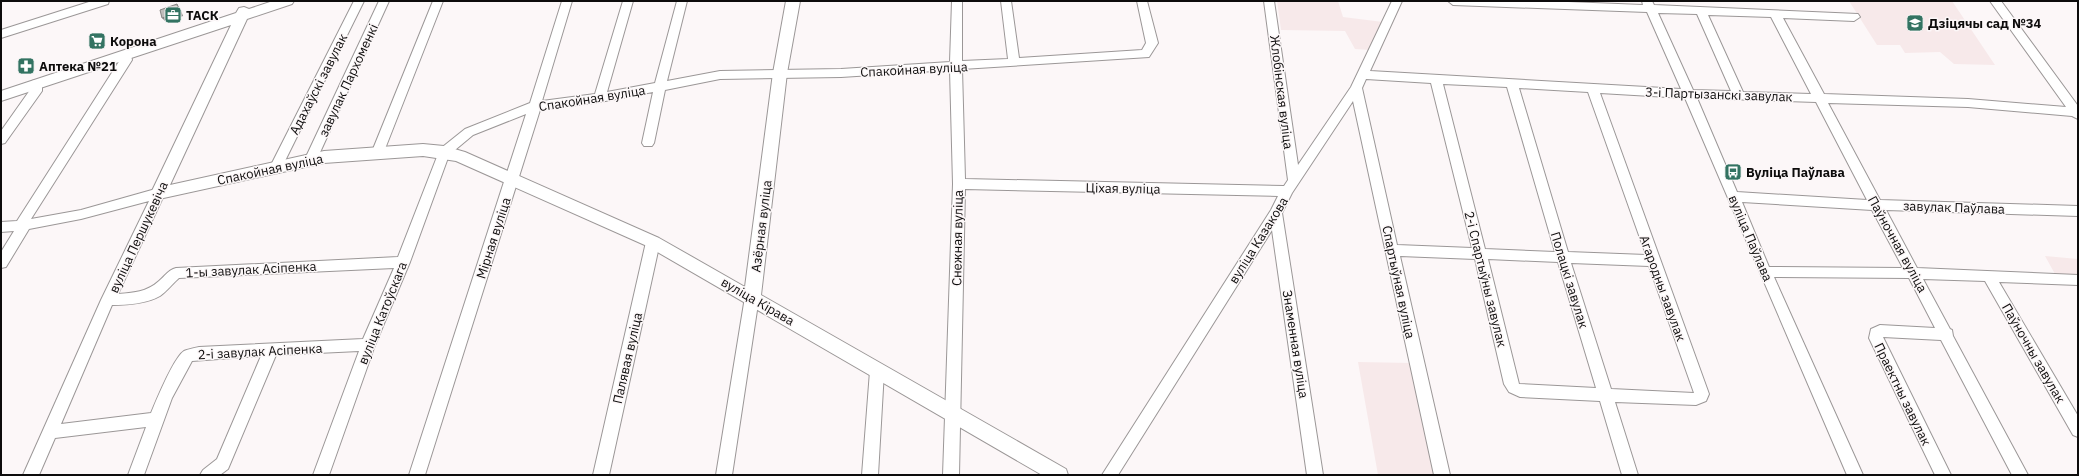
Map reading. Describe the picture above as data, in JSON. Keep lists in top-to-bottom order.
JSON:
{
  "streets": {
    "main road": [
      "Спакойная вуліца",
      "Азёрная вуліца",
      "вуліца Першукевіча",
      "вуліца Кірава"
    ],
    "street": [
      "завулак Пархоменкі",
      "Адахаўскі завулак",
      "Жлобінская вуліца",
      "3-і Партызанскі завулак",
      "Ціхая вуліца",
      "завулак Паўлава",
      "Мірная вуліца",
      "Снежная вуліца",
      "вуліца Паўлава",
      "вуліца Казакова",
      "Паўночная вуліца",
      "1-ы завулак Асіпенка",
      "2-і Спартыўны завулак",
      "Полацкі завулак",
      "Спартыўная вуліца",
      "Агародны завулак",
      "вуліца Катоўскага",
      "Знаменная вуліца",
      "2-і завулак Асіпенка",
      "Паўночны завулак",
      "Палявая вуліца",
      "Праектны завулак"
    ]
  },
  "crossings": [
    ["Спакойная вуліца", "завулак Пархоменкі"],
    ["Спакойная вуліца", "Адахаўскі завулак"],
    ["Спакойная вуліца", "Азёрная вуліца"],
    ["Спакойная вуліца", "вуліца Першукевіча"],
    ["Спакойная вуліца", "Мірная вуліца"],
    ["Спакойная вуліца", "Снежная вуліца"],
    ["Спакойная вуліца", "вуліца Кірава"],
    ["Спакойная вуліца", "вуліца Катоўскага"],
    ["Жлобінская вуліца", "Ціхая вуліца"],
    ["Жлобінская вуліца", "вуліца Казакова"],
    ["3-і Партызанскі завулак", "вуліца Паўлава"],
    ["3-і Партызанскі завулак", "вуліца Казакова"],
    ["3-і Партызанскі завулак", "Паўночная вуліца"],
    ["3-і Партызанскі завулак", "2-і Спартыўны завулак"],
    ["3-і Партызанскі завулак", "Полацкі завулак"],
    ["3-і Партызанскі завулак", "Агародны завулак"],
    ["Ціхая вуліца", "Снежная вуліца"],
    ["Ціхая вуліца", "вуліца Казакова"],
    ["завулак Паўлава", "вуліца Паўлава"],
    ["завулак Паўлава", "Паўночная вуліца"],
    ["Азёрная вуліца", "вуліца Кірава"],
    ["вуліца Першукевіча", "1-ы завулак Асіпенка"],
    ["Мірная вуліца", "вуліца Кірава"],
    ["Снежная вуліца", "вуліца Кірава"],
    ["вуліца Казакова", "Спартыўная вуліца"],
    ["вуліца Казакова", "Знаменная вуліца"],
    ["Паўночная вуліца", "Праектны завулак"],
    ["1-ы завулак Асіпенка", "вуліца Катоўскага"],
    ["2-і Спартыўны завулак", "Полацкі завулак"],
    ["2-і Спартыўны завулак", "Агародны завулак"],
    ["Полацкі завулак", "Агародны завулак"],
    ["вуліца Кірава", "вуліца Катоўскага"],
    ["вуліца Кірава", "Палявая вуліца"],
    ["вуліца Катоўскага", "2-і завулак Асіпенка"]
  ],
  "places": {
    "office": ["ТАСК"],
    "school or university": ["Дзіцячы сад №34"],
    "supermarket": ["Корона"],
    "pharmacy": ["Аптека №21"],
    "bus stop": ["Вуліца Паўлава"]
  }
}
